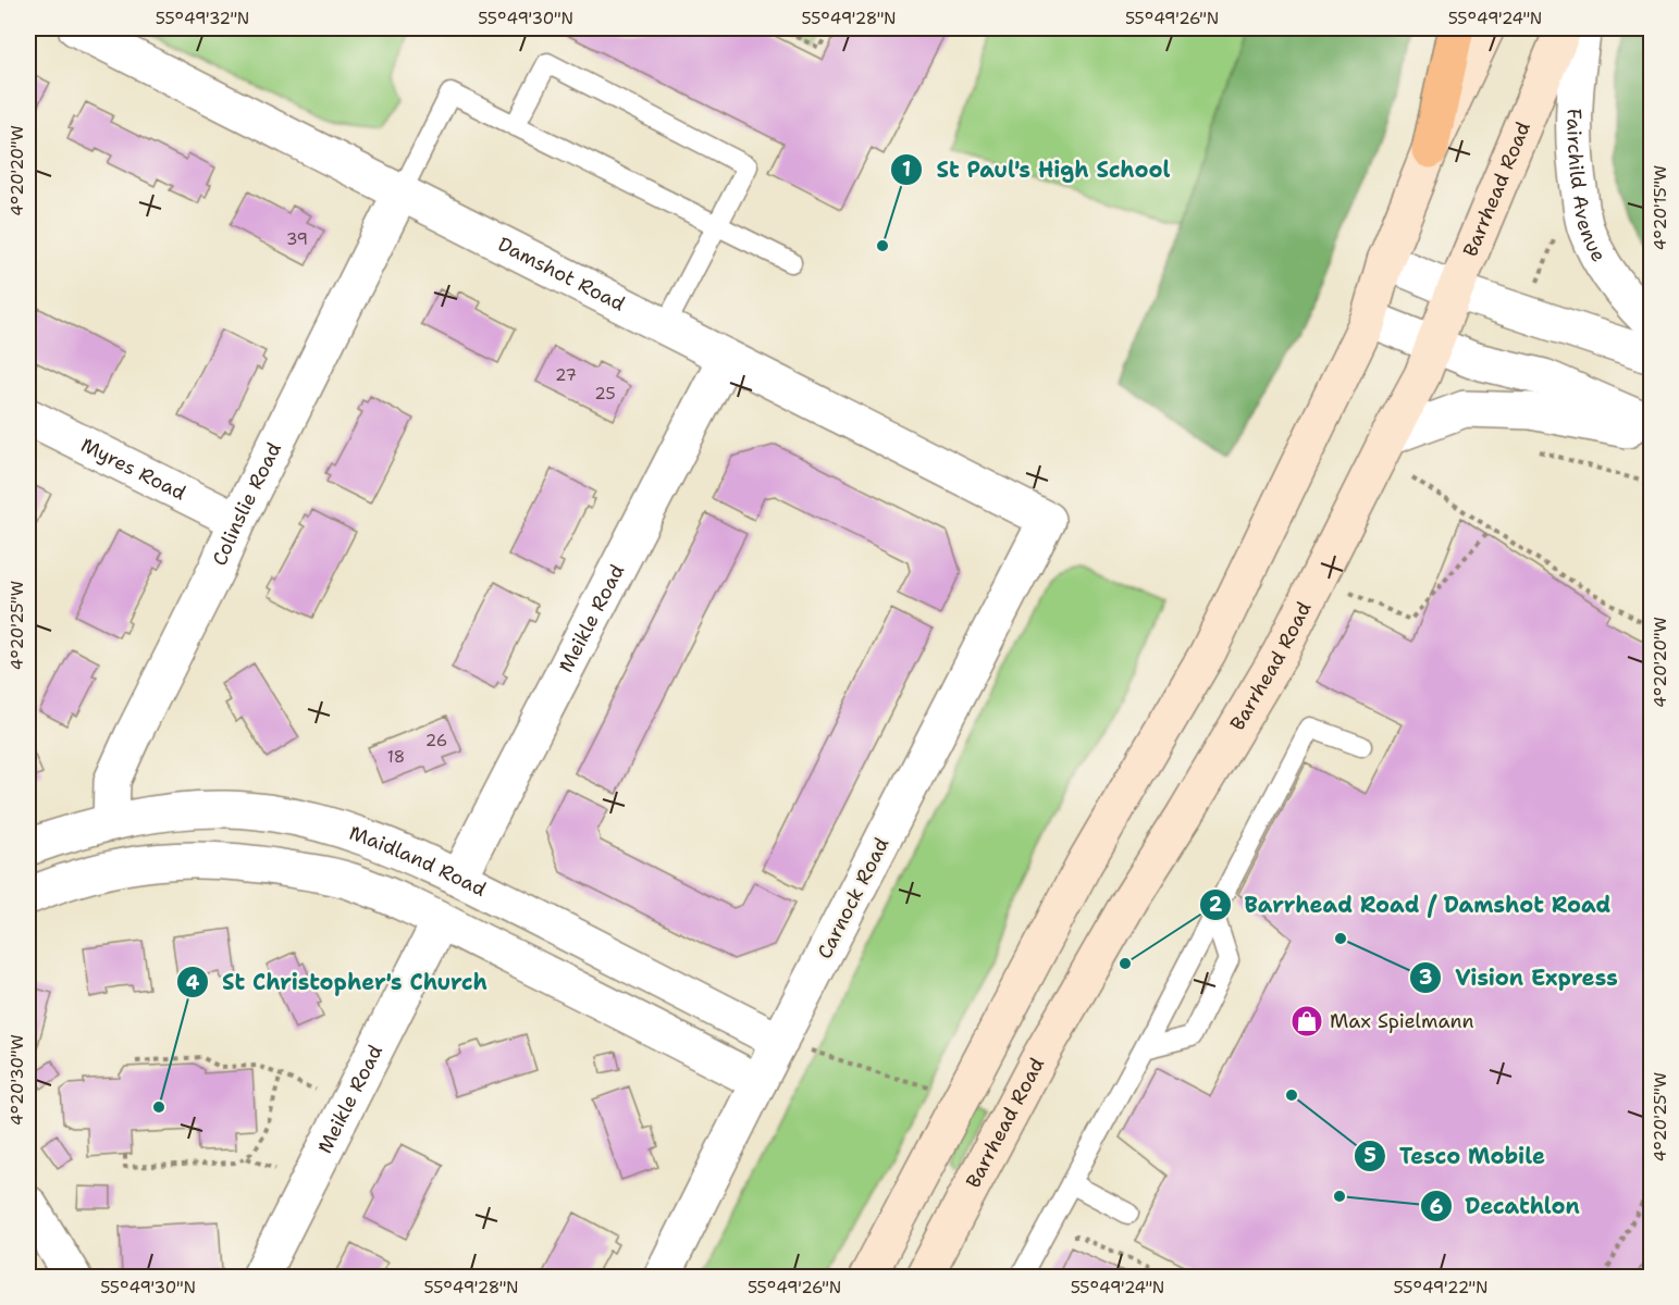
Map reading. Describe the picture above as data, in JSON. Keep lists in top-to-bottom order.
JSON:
{
  "streets": {
    "main road": ["Barrhead Road"],
    "street": [
      "Fairchild Avenue",
      "Damshot Road",
      "Myres Road",
      "Colinslie Road",
      "Meikle Road",
      "Maidland Road",
      "Carnock Road"
    ]
  },
  "crossings": [
    ["Damshot Road", "Colinslie Road"],
    ["Damshot Road", "Meikle Road"],
    ["Damshot Road", "Carnock Road"],
    ["Myres Road", "Colinslie Road"],
    ["Colinslie Road", "Maidland Road"],
    ["Meikle Road", "Maidland Road"],
    ["Maidland Road", "Carnock Road"]
  ],
  "places": {
    "other": [
      "St Paul's High School",
      "Vision Express",
      "Barrhead Road / Damshot Road",
      "Tesco Mobile",
      "St Christopher's Church",
      "Decathlon"
    ],
    "shop": ["Max Spielmann"]
  },
  "house_numbers": [
    "39",
    "27",
    "25",
    "26",
    "18"
  ],
  "coordinates": [
    "55°49'32\"N",
    "55°49'30\"N",
    "55°49'28\"N",
    "55°49'26\"N",
    "55°49'24\"N",
    "4°20'20\"W",
    "4°20'15\"W",
    "4°20'25\"W",
    "4°20'30\"W",
    "55°49'22\"N"
  ]
}
